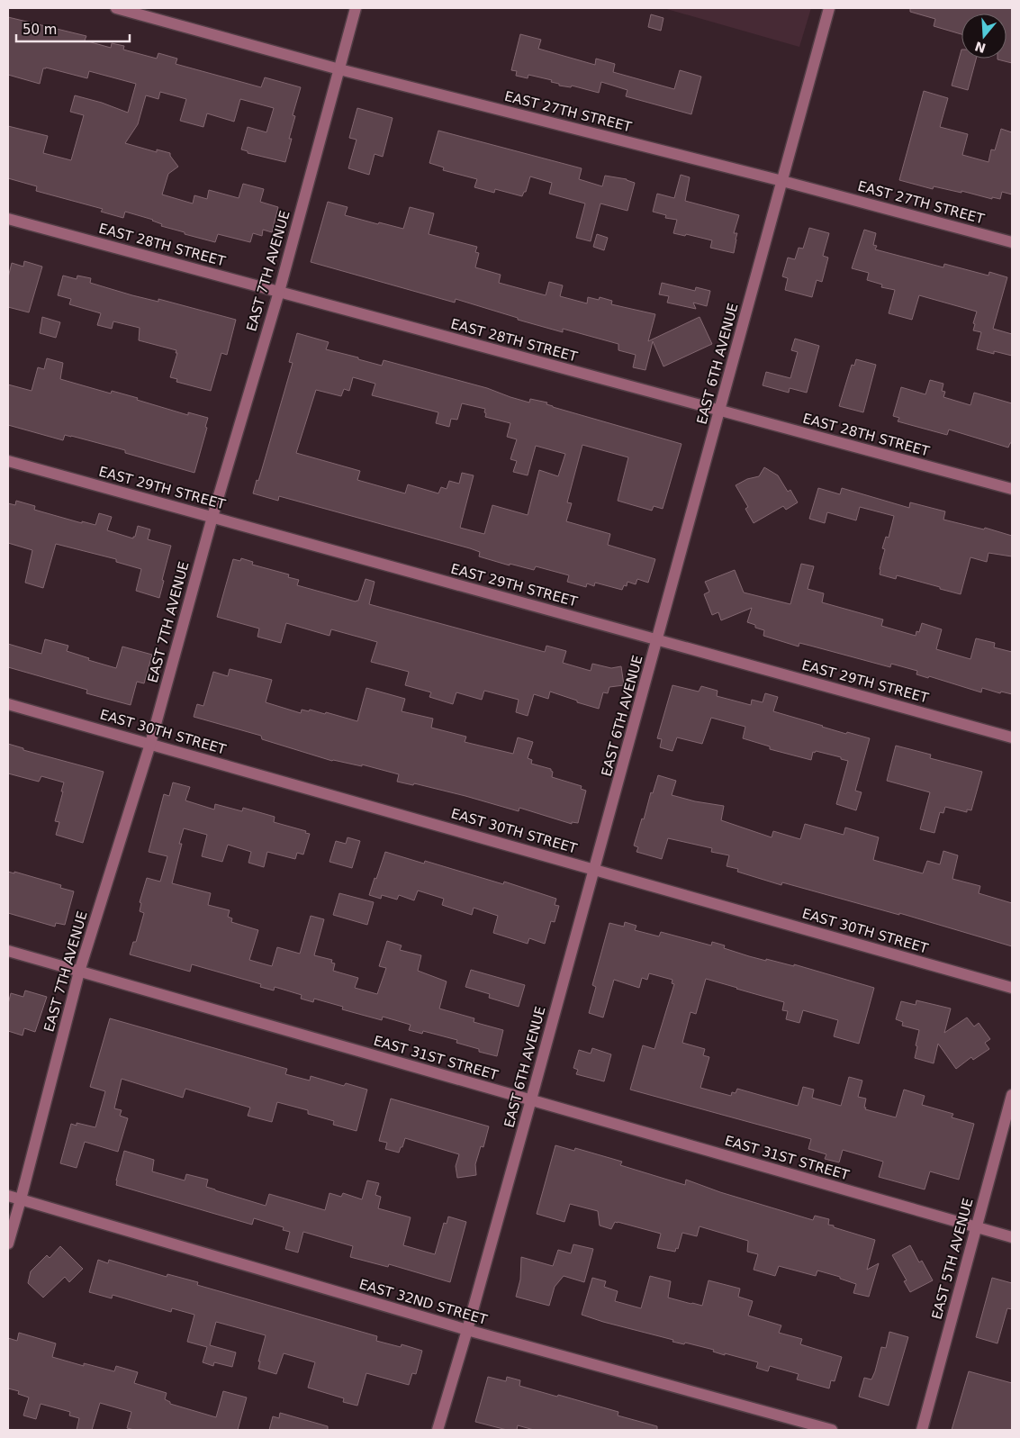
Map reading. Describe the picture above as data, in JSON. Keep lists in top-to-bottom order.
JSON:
{
  "streets": {
    "street": [
      "EAST 27TH STREET",
      "EAST 28TH STREET",
      "EAST 7TH AVENUE",
      "EAST 6TH AVENUE",
      "EAST 29TH STREET",
      "EAST 30TH STREET",
      "EAST 31ST STREET",
      "EAST 5TH AVENUE",
      "EAST 32ND STREET"
    ]
  },
  "crossings": [
    ["EAST 27TH STREET", "EAST 7TH AVENUE"],
    ["EAST 27TH STREET", "EAST 6TH AVENUE"],
    ["EAST 28TH STREET", "EAST 7TH AVENUE"],
    ["EAST 28TH STREET", "EAST 6TH AVENUE"],
    ["EAST 7TH AVENUE", "EAST 29TH STREET"],
    ["EAST 7TH AVENUE", "EAST 30TH STREET"],
    ["EAST 7TH AVENUE", "EAST 31ST STREET"],
    ["EAST 7TH AVENUE", "EAST 32ND STREET"],
    ["EAST 6TH AVENUE", "EAST 29TH STREET"],
    ["EAST 6TH AVENUE", "EAST 30TH STREET"],
    ["EAST 6TH AVENUE", "EAST 31ST STREET"],
    ["EAST 6TH AVENUE", "EAST 32ND STREET"],
    ["EAST 31ST STREET", "EAST 5TH AVENUE"]
  ],
  "scale_bar": "50 m",
  "north": "bottom"
}
